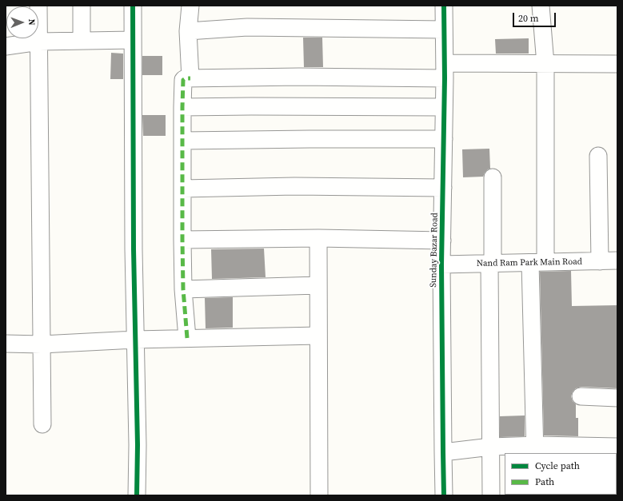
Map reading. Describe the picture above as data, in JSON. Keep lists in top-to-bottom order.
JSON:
{
  "streets": {
    "street": ["Sunday Bazar Road", "Nand Ram Park Main Road"]
  },
  "crossings": [
    ["Sunday Bazar Road", "Nand Ram Park Main Road"]
  ],
  "legend": ["Cycle path", "Path"],
  "scale_bar": "20 m",
  "north": "right"
}
